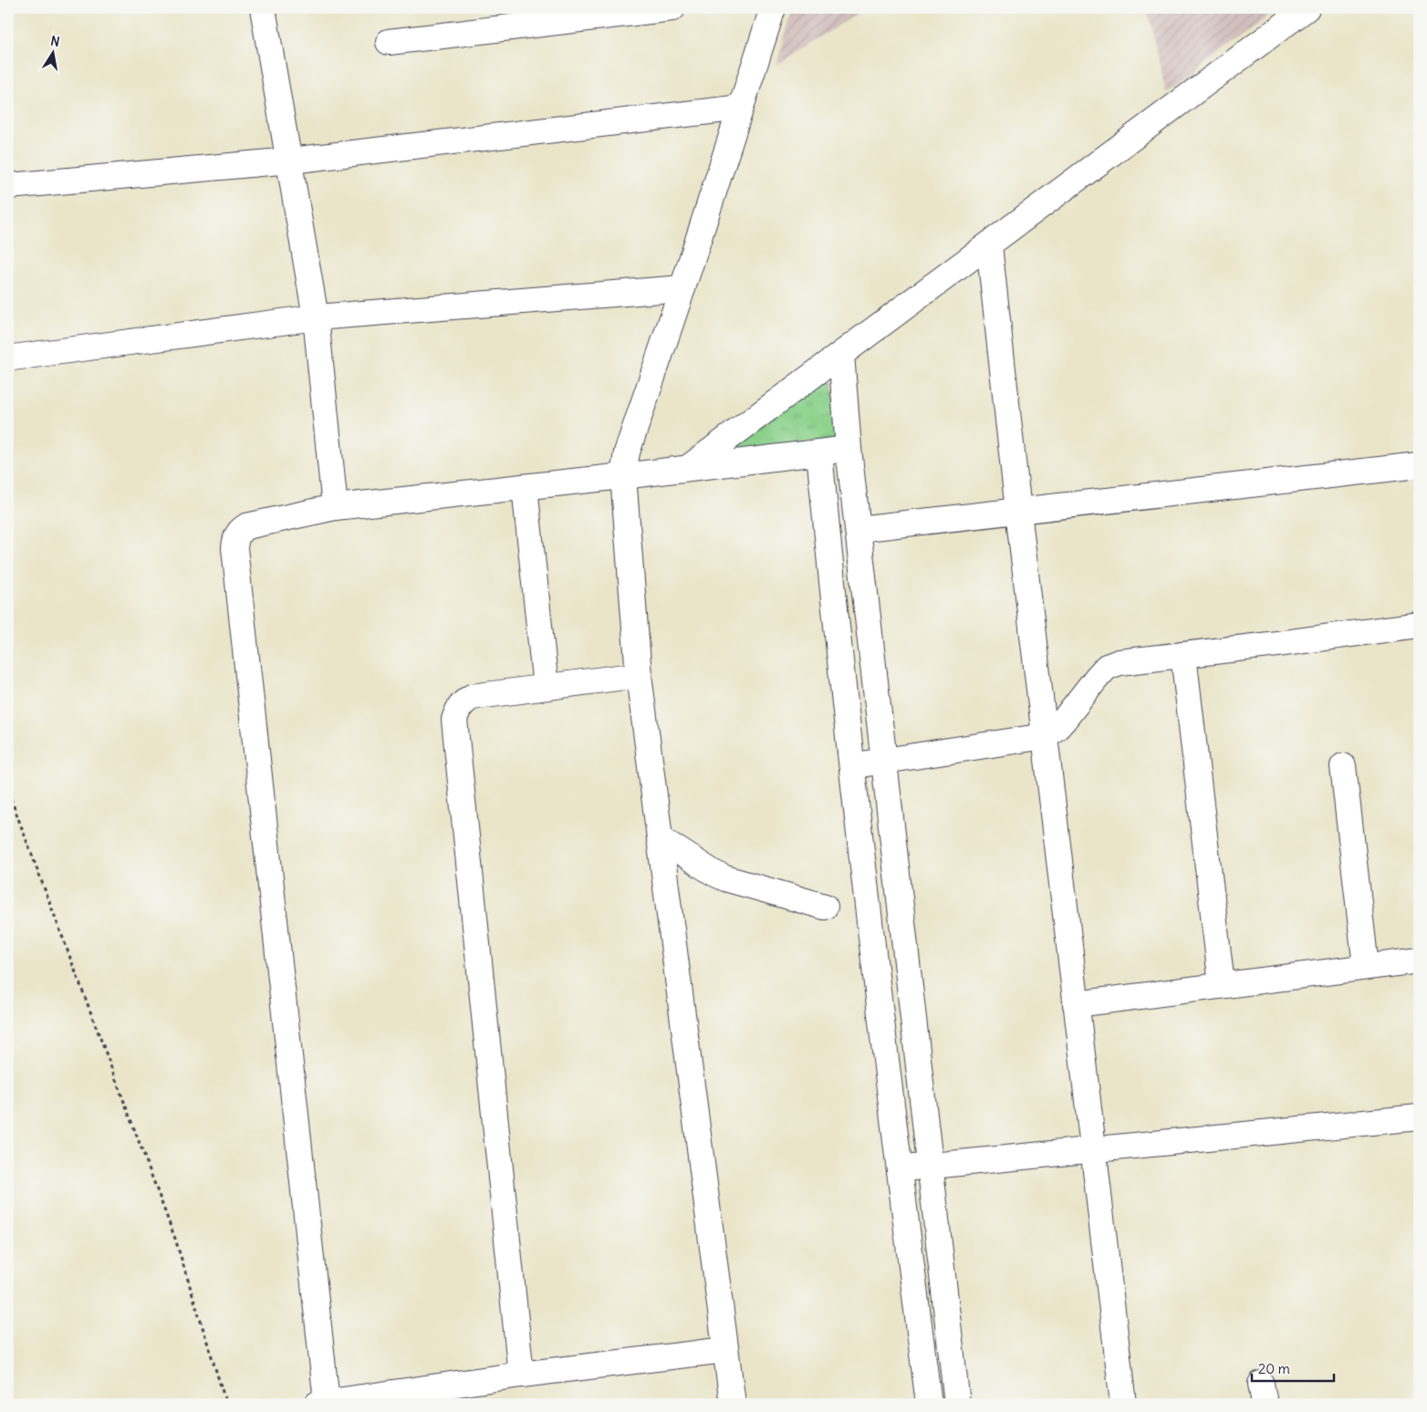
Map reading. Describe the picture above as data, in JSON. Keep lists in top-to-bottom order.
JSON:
{
  "scale_bar": "20 m",
  "north": "top"
}
